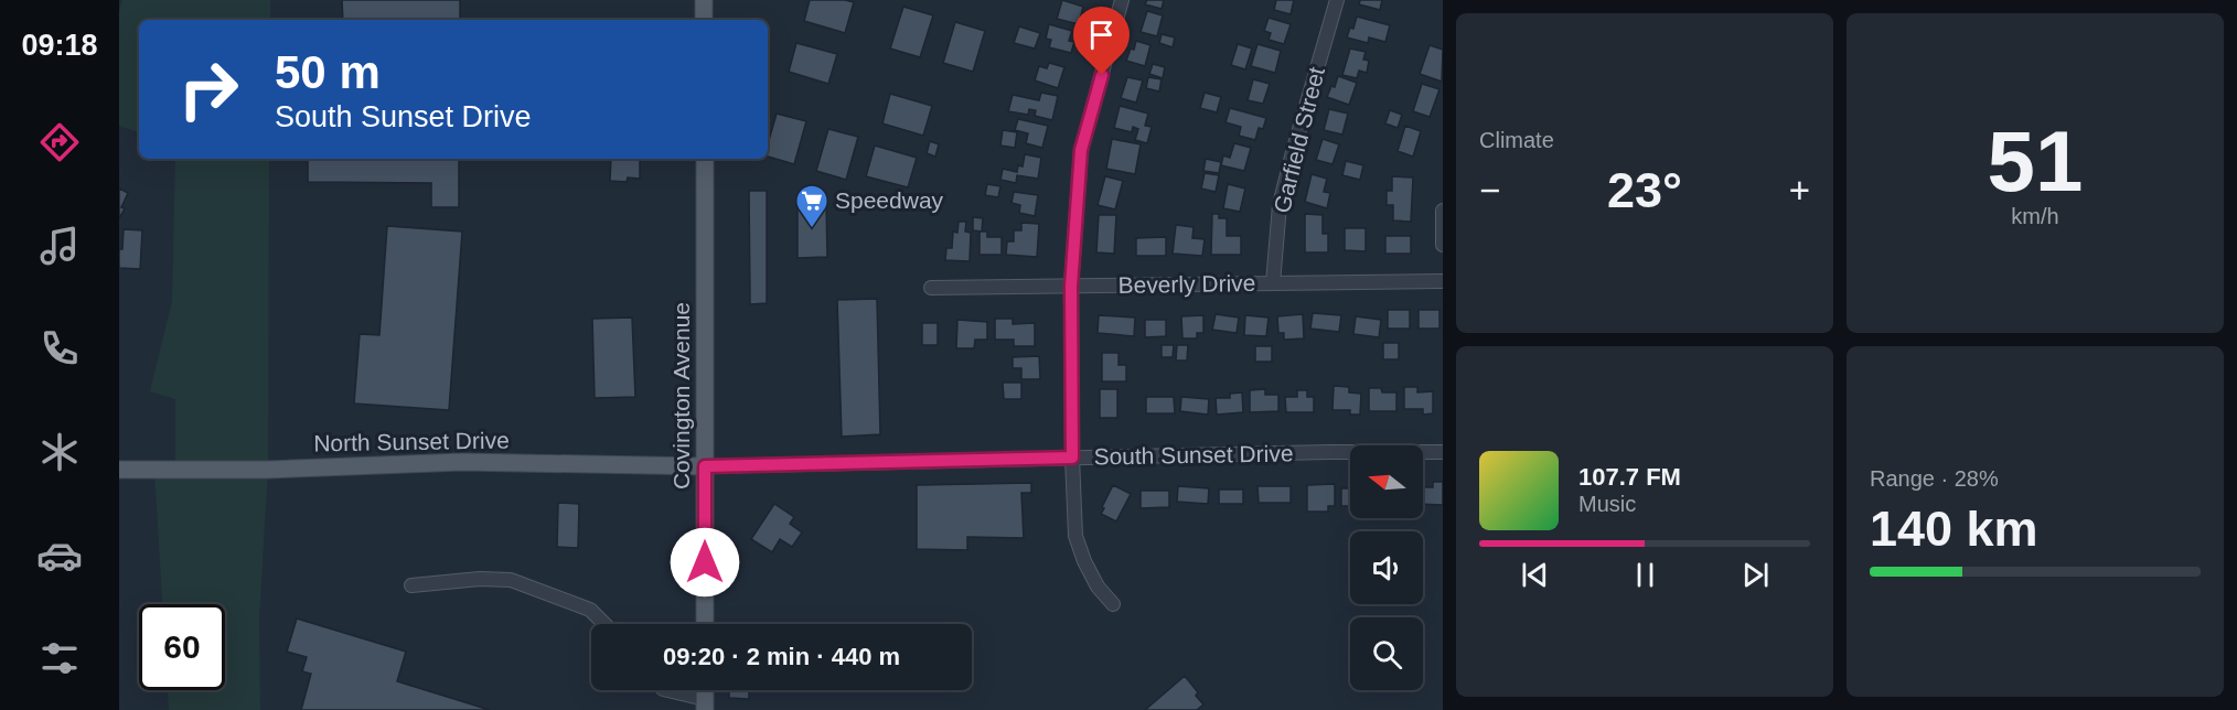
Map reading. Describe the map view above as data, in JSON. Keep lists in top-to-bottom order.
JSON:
{
  "streets": {
    "main road": ["Covington Avenue", "North Sunset Drive"],
    "street": ["Garfield Street", "Beverly Drive", "South Sunset Drive"]
  },
  "crossings": [
    ["Garfield Street", "Beverly Drive"],
    ["Covington Avenue", "North Sunset Drive"],
    ["Covington Avenue", "South Sunset Drive"],
    ["North Sunset Drive", "South Sunset Drive"]
  ],
  "places": {
    "supermarket": ["Speedway"]
  },
  "north": "left",
  "page": {
    "tabs": "09:18",
    "tile": [
      "Climate",
      ["51", "km/h"],
      ["Range · 28%", "140 km"]
    ],
    "turn": ["50 m", "South Sunset Drive"],
    "heat": ["−", "23°", "+"],
    "song": ["107.7 FM", "Music"],
    "limit": "60",
    "trip": "09:20 · 2 min · 440 m"
  }
}
